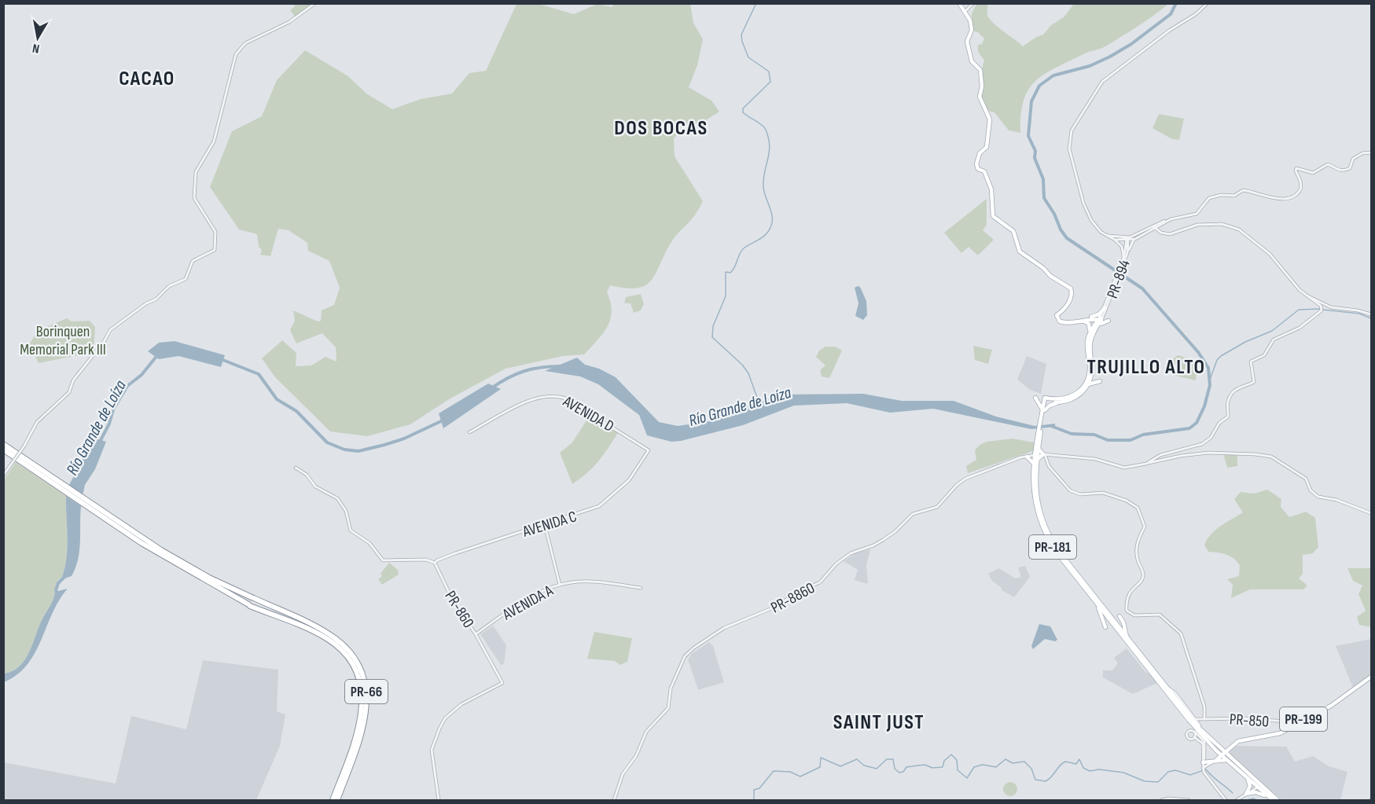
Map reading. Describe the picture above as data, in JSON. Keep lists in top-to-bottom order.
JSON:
{
  "streets": {
    "highway": ["PR-66"],
    "main road": ["PR-181", "PR-199"],
    "street": [
      "PR-894",
      "AVENIDA D",
      "AVENIDA C",
      "PR-8860",
      "AVENIDA A",
      "PR-860",
      "PR-850"
    ]
  },
  "crossings": [
    ["AVENIDA D", "AVENIDA C"],
    ["AVENIDA C", "PR-860"],
    ["PR-181", "PR-8860"],
    ["PR-181", "PR-199"],
    ["AVENIDA A", "PR-860"],
    ["PR-199", "PR-850"]
  ],
  "districts": [
    "CACAO",
    "DOS BOCAS",
    "TRUJILLO ALTO",
    "SAINT JUST"
  ],
  "water": ["Río Grande de Loíza"],
  "parks": ["Borinquen Memorial Park III"],
  "north": "bottom"
}
